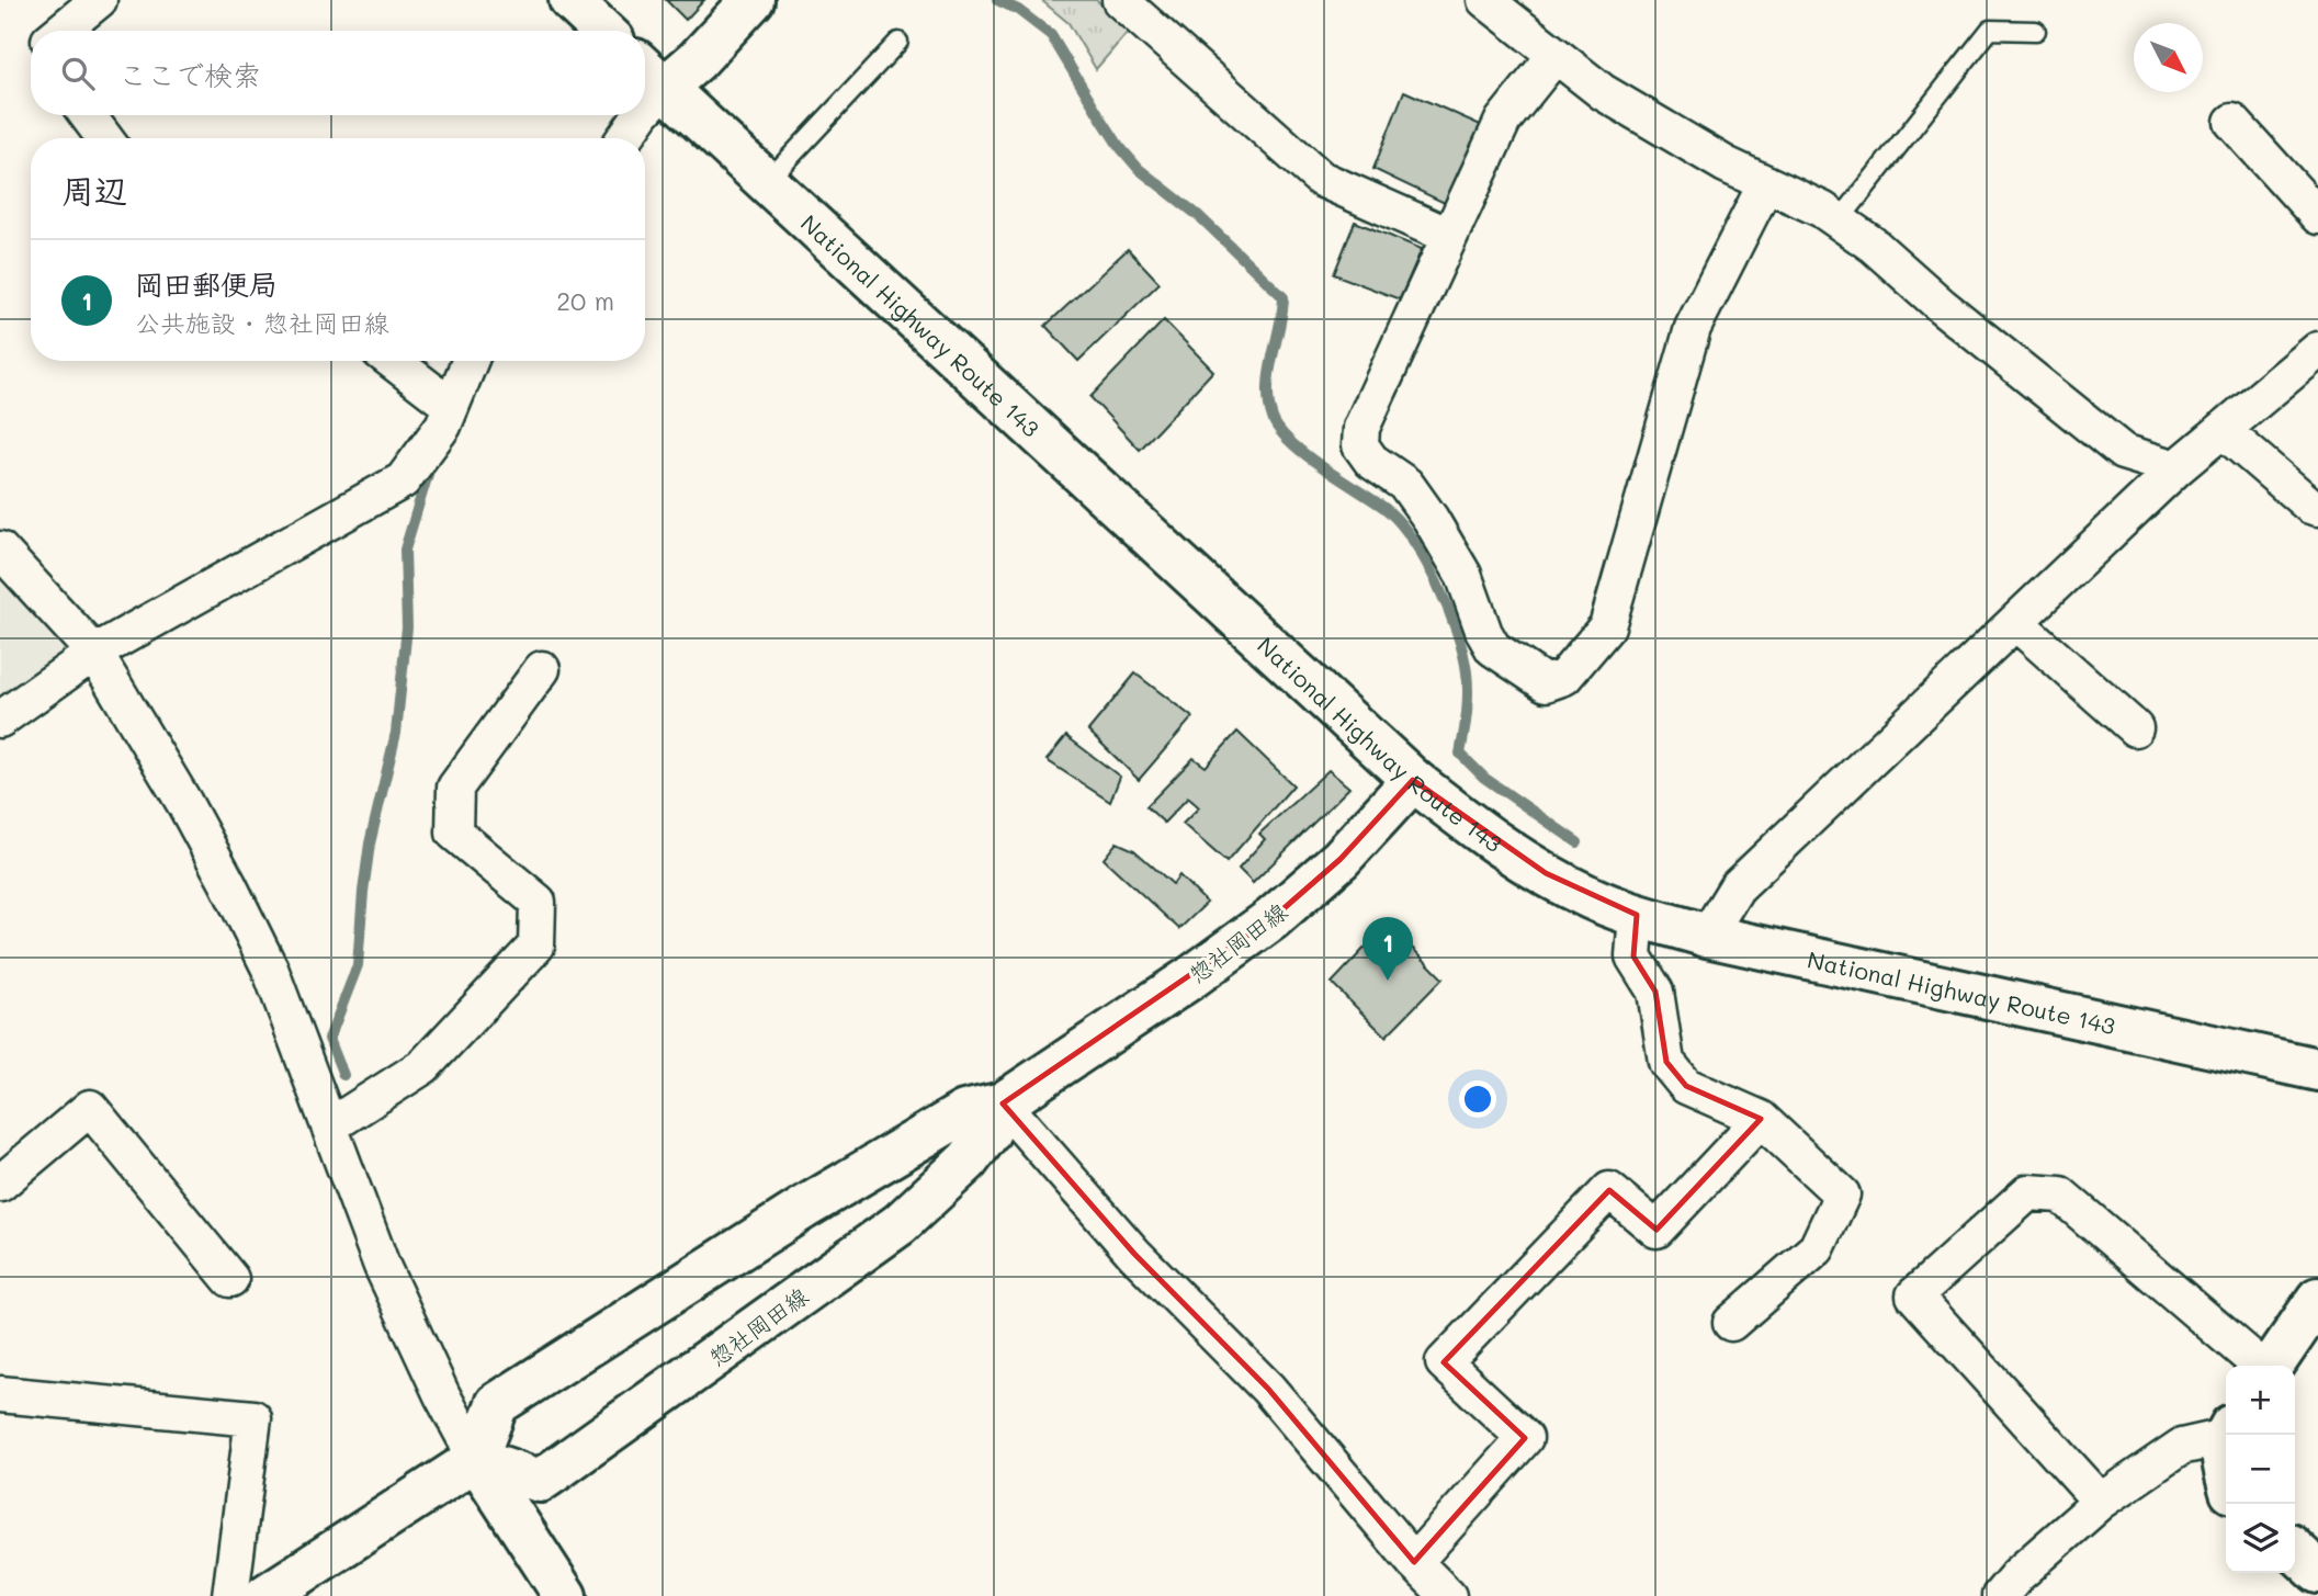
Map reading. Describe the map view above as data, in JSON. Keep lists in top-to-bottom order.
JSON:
{
  "streets": {
    "main road": ["National Highway Route 143", "惣社岡田線"]
  },
  "crossings": [
    ["National Highway Route 143", "惣社岡田線"]
  ],
  "north": "bottom right",
  "page": {
    "search": "ここで検索",
    "heading": "周辺",
    "list": [
      {
        "mark": "1",
        "name": "岡田郵便局",
        "note": "公共施設 · 惣社岡田線",
        "value": "20 m"
      }
    ],
    "pins": "1",
    "map_buttons": ["+", "−"]
  }
}
